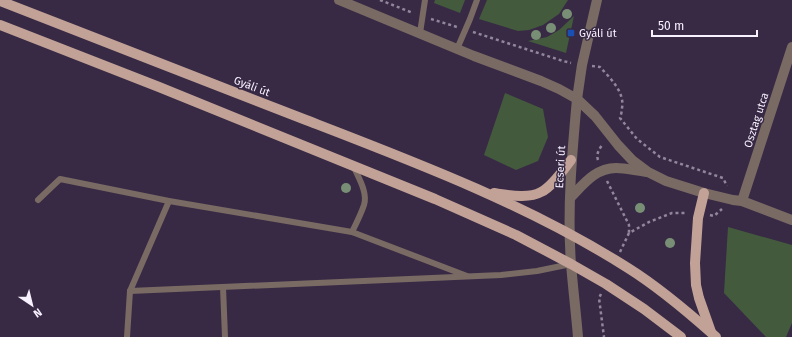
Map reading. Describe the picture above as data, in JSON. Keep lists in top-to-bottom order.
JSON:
{
  "streets": {
    "main road": ["Gyáli út"],
    "street": ["Osztag utca", "Ecseri út"]
  },
  "crossings": [
    ["Gyáli út", "Ecseri út"]
  ],
  "places": {
    "transit": ["Gyáli út"]
  },
  "scale_bar": "50 m",
  "north": "bottom right"
}
